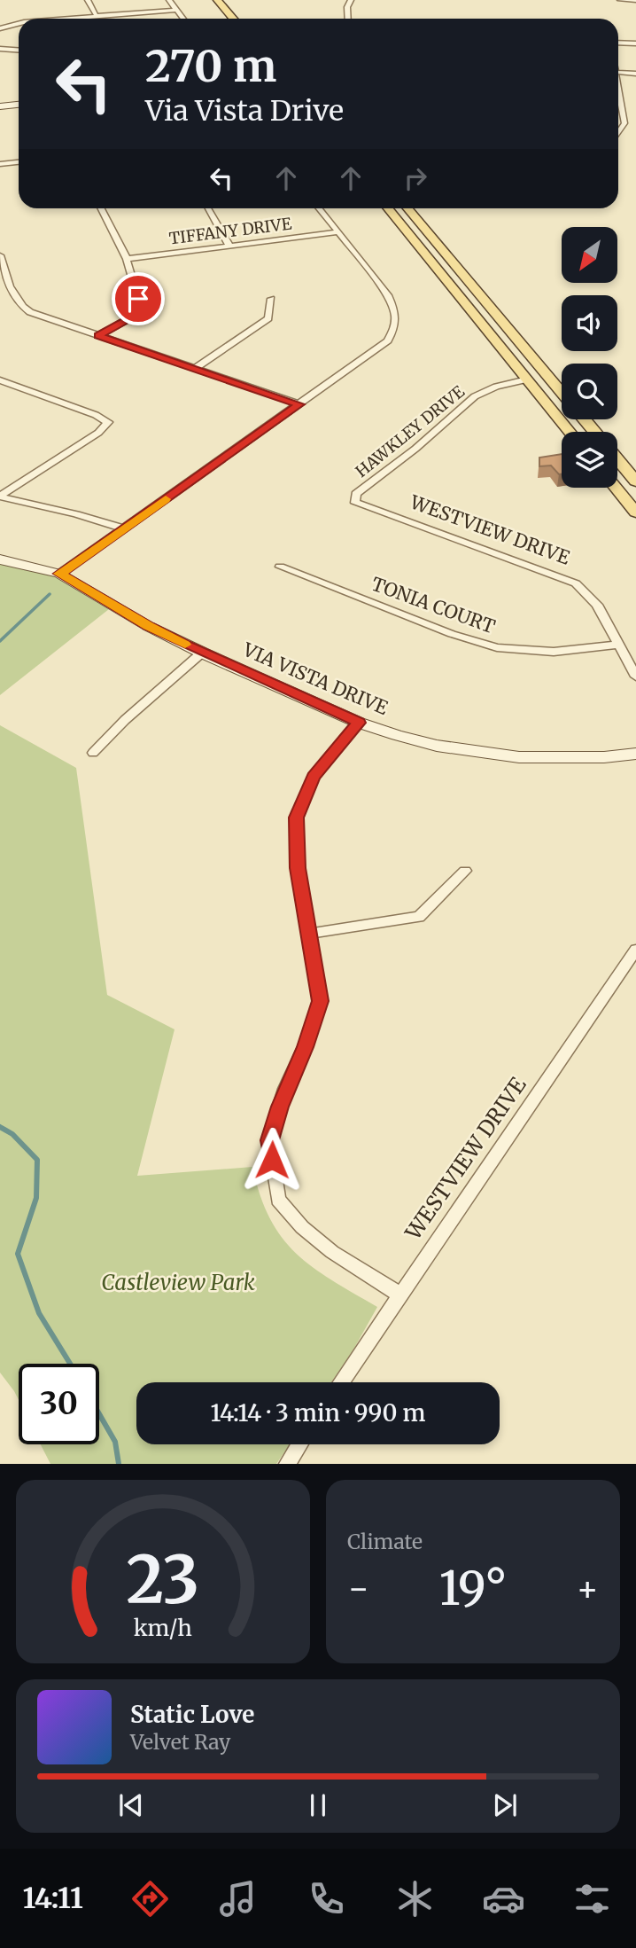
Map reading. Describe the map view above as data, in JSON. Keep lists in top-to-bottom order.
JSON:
{
  "streets": {
    "street": [
      "TIFFANY DRIVE",
      "HAWKLEY DRIVE",
      "WESTVIEW DRIVE",
      "TONIA COURT",
      "VIA VISTA DRIVE"
    ]
  },
  "crossings": [
    ["HAWKLEY DRIVE", "WESTVIEW DRIVE"],
    ["WESTVIEW DRIVE", "TONIA COURT"]
  ],
  "parks": ["Castleview Park"],
  "north": "bottom left",
  "page": {
    "turn": ["270 m", "Via Vista Drive"],
    "limit": "30",
    "trip": "14:14 · 3 min · 990 m",
    "tile": "Climate",
    "heat": ["−", "19°", "+"],
    "song": ["Static Love", "Velvet Ray"],
    "tabs": "14:11",
    "gauge": ["23", "km/h"]
  }
}
